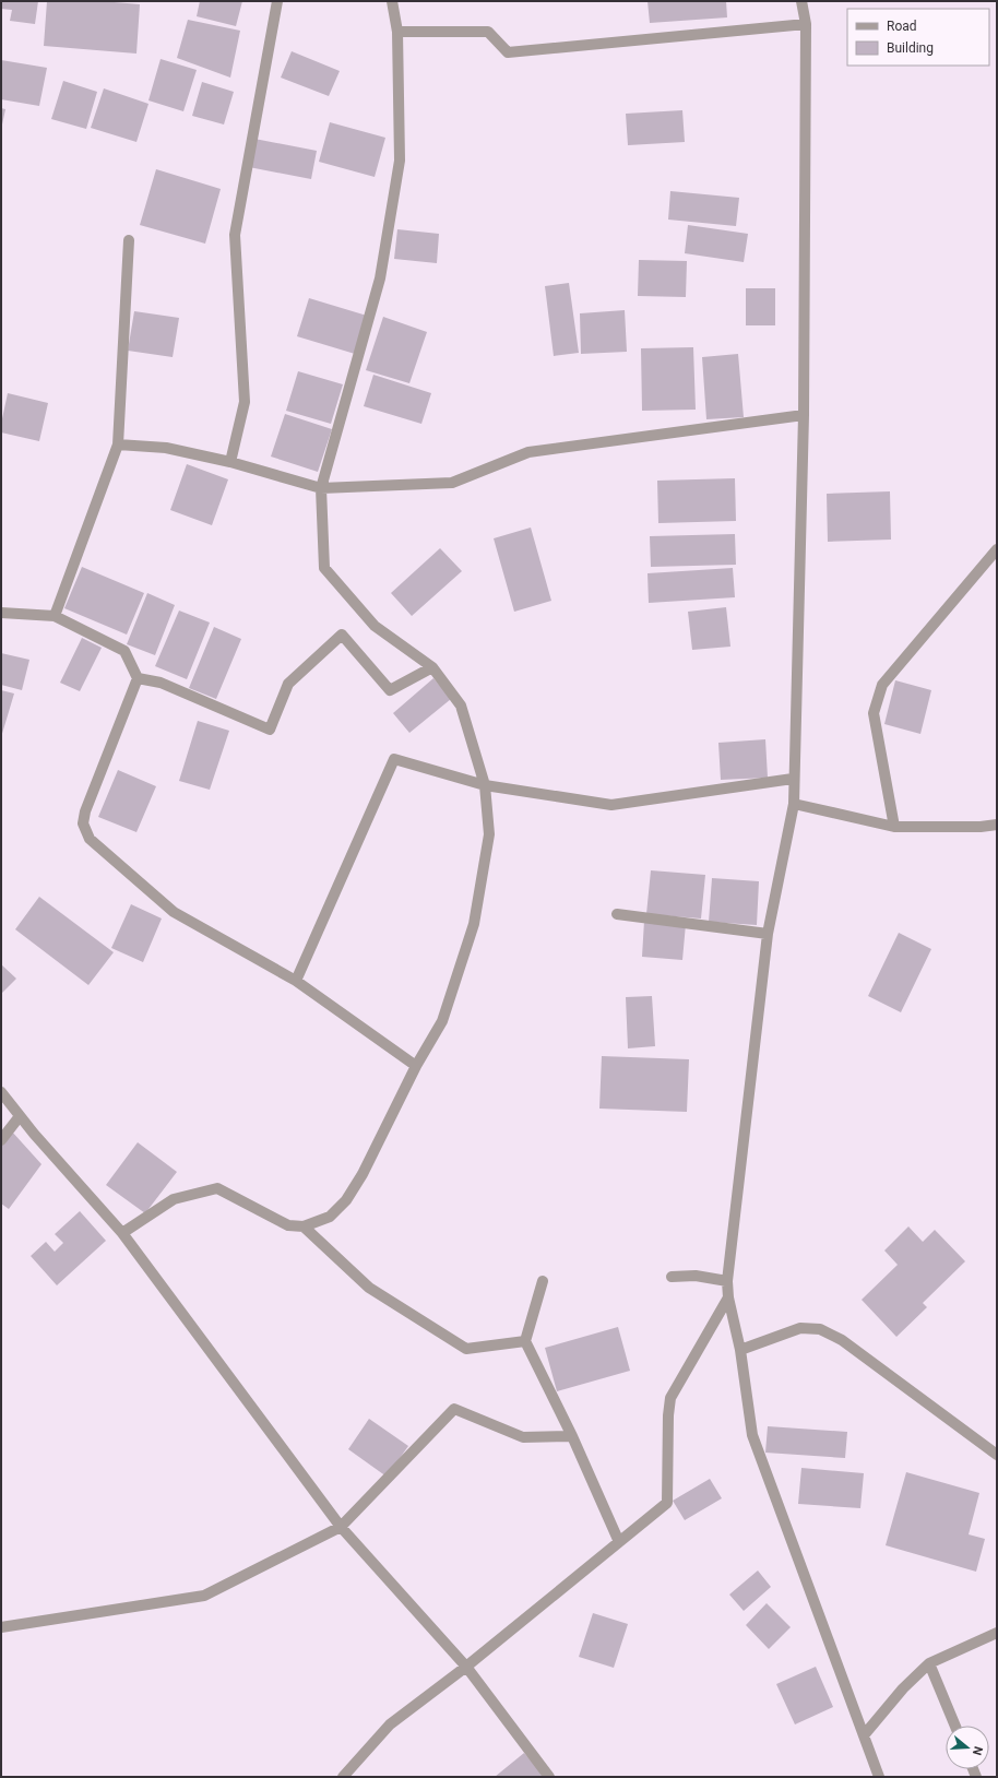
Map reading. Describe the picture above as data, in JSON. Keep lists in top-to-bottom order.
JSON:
{
  "legend": ["Road", "Building"],
  "north": "right"
}
